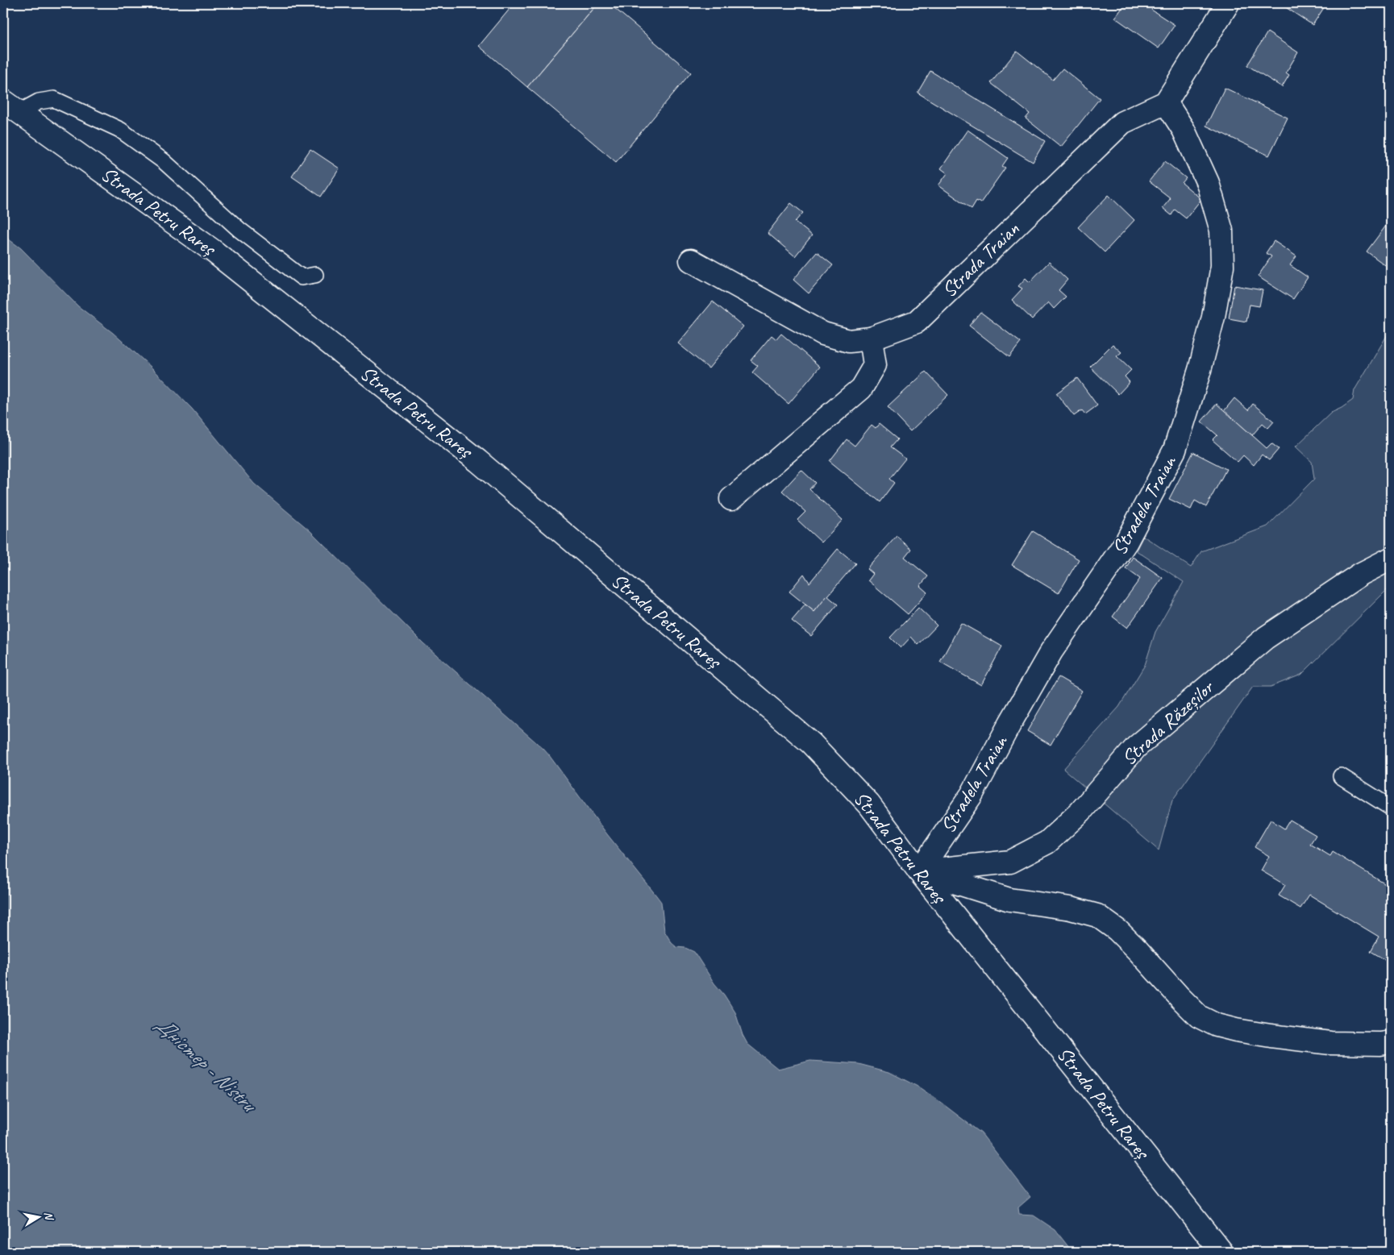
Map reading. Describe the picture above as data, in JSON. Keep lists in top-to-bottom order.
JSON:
{
  "streets": {
    "street": [
      "Strada Petru Rareș",
      "Strada Traian",
      "Stradela Traian",
      "Strada Răzeșilor"
    ]
  },
  "crossings": [
    ["Strada Petru Rareș", "Stradela Traian"],
    ["Strada Petru Rareș", "Strada Răzeșilor"],
    ["Strada Traian", "Stradela Traian"],
    ["Stradela Traian", "Strada Răzeșilor"]
  ],
  "water": ["Дністер - Nistru"],
  "north": "right"
}
